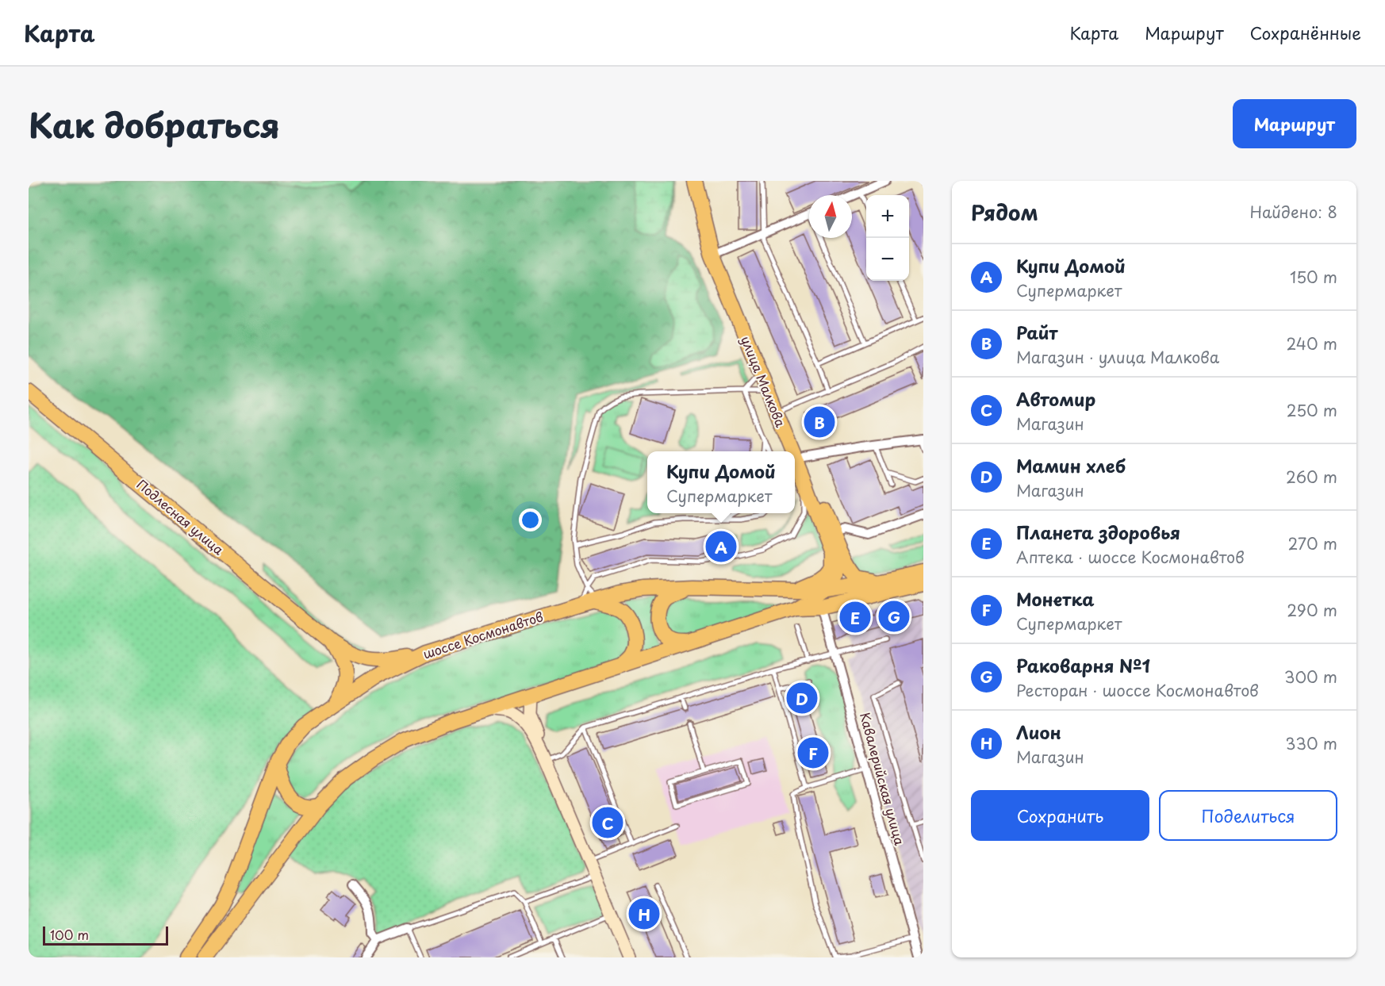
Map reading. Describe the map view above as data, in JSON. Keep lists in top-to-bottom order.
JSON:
{
  "streets": {
    "main road": ["улица Малкова", "Подлесная улица", "шоссе Космонавтов"],
    "street": ["Кавалерийская улица"]
  },
  "crossings": [
    ["улица Малкова", "шоссе Космонавтов"],
    ["шоссе Космонавтов", "Кавалерийская улица"]
  ],
  "scale_bar": "100 m",
  "north": "top",
  "page": {
    "header": "Карта",
    "nav": ["Карта", "Маршрут", "Сохранённые"],
    "title": "Как добраться",
    "buttons": [
      "Маршрут",
      ["Сохранить", "Поделиться"]
    ],
    "heading": ["Рядом", "Найдено: 8"],
    "map_buttons": ["+", "−"],
    "list": [
      {
        "mark": "A",
        "name": "Купи Домой",
        "note": "Супермаркет",
        "value": "150 m"
      },
      {
        "mark": "B",
        "name": "Райт",
        "note": "Магазин · улица Малкова",
        "value": "240 m"
      },
      {
        "mark": "C",
        "name": "Автомир",
        "note": "Магазин",
        "value": "250 m"
      },
      {
        "mark": "D",
        "name": "Мамин хлеб",
        "note": "Магазин",
        "value": "260 m"
      },
      {
        "mark": "E",
        "name": "Планета здоровья",
        "note": "Аптека · шоссе Космонавтов",
        "value": "270 m"
      },
      {
        "mark": "F",
        "name": "Монетка",
        "note": "Супермаркет",
        "value": "290 m"
      },
      {
        "mark": "G",
        "name": "Раковарня №1",
        "note": "Ресторан · шоссе Космонавтов",
        "value": "300 m"
      },
      {
        "mark": "H",
        "name": "Лион",
        "note": "Магазин",
        "value": "330 m"
      }
    ],
    "pins": [
      "B",
      "A",
      "G",
      "E",
      "D",
      "F",
      "C",
      "H"
    ],
    "popup": ["Купи Домой", "Супермаркет"],
    "scale": "100 m"
  }
}
